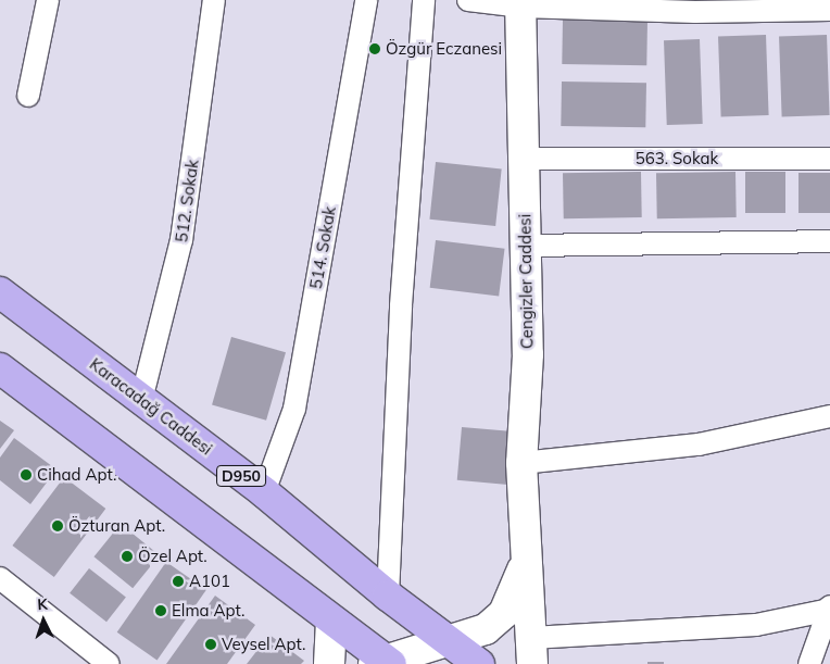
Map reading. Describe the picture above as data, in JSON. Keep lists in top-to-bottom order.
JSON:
{
  "streets": {
    "highway": ["Karacadağ Caddesi", "D950"],
    "street": [
      "563. Sokak",
      "512. Sokak",
      "514. Sokak",
      "Cengizler Caddesi"
    ]
  },
  "crossings": [
    ["563. Sokak", "Cengizler Caddesi"],
    ["512. Sokak", "Karacadağ Caddesi"],
    ["514. Sokak", "Karacadağ Caddesi"],
    ["Cengizler Caddesi", "Karacadağ Caddesi"]
  ],
  "places": [
    "Özgür Eczanesi",
    "Cihad Apt.",
    "Özturan Apt.",
    "Özel Apt.",
    "A101",
    "Elma Apt.",
    "Veysel Apt."
  ],
  "north": "top"
}
